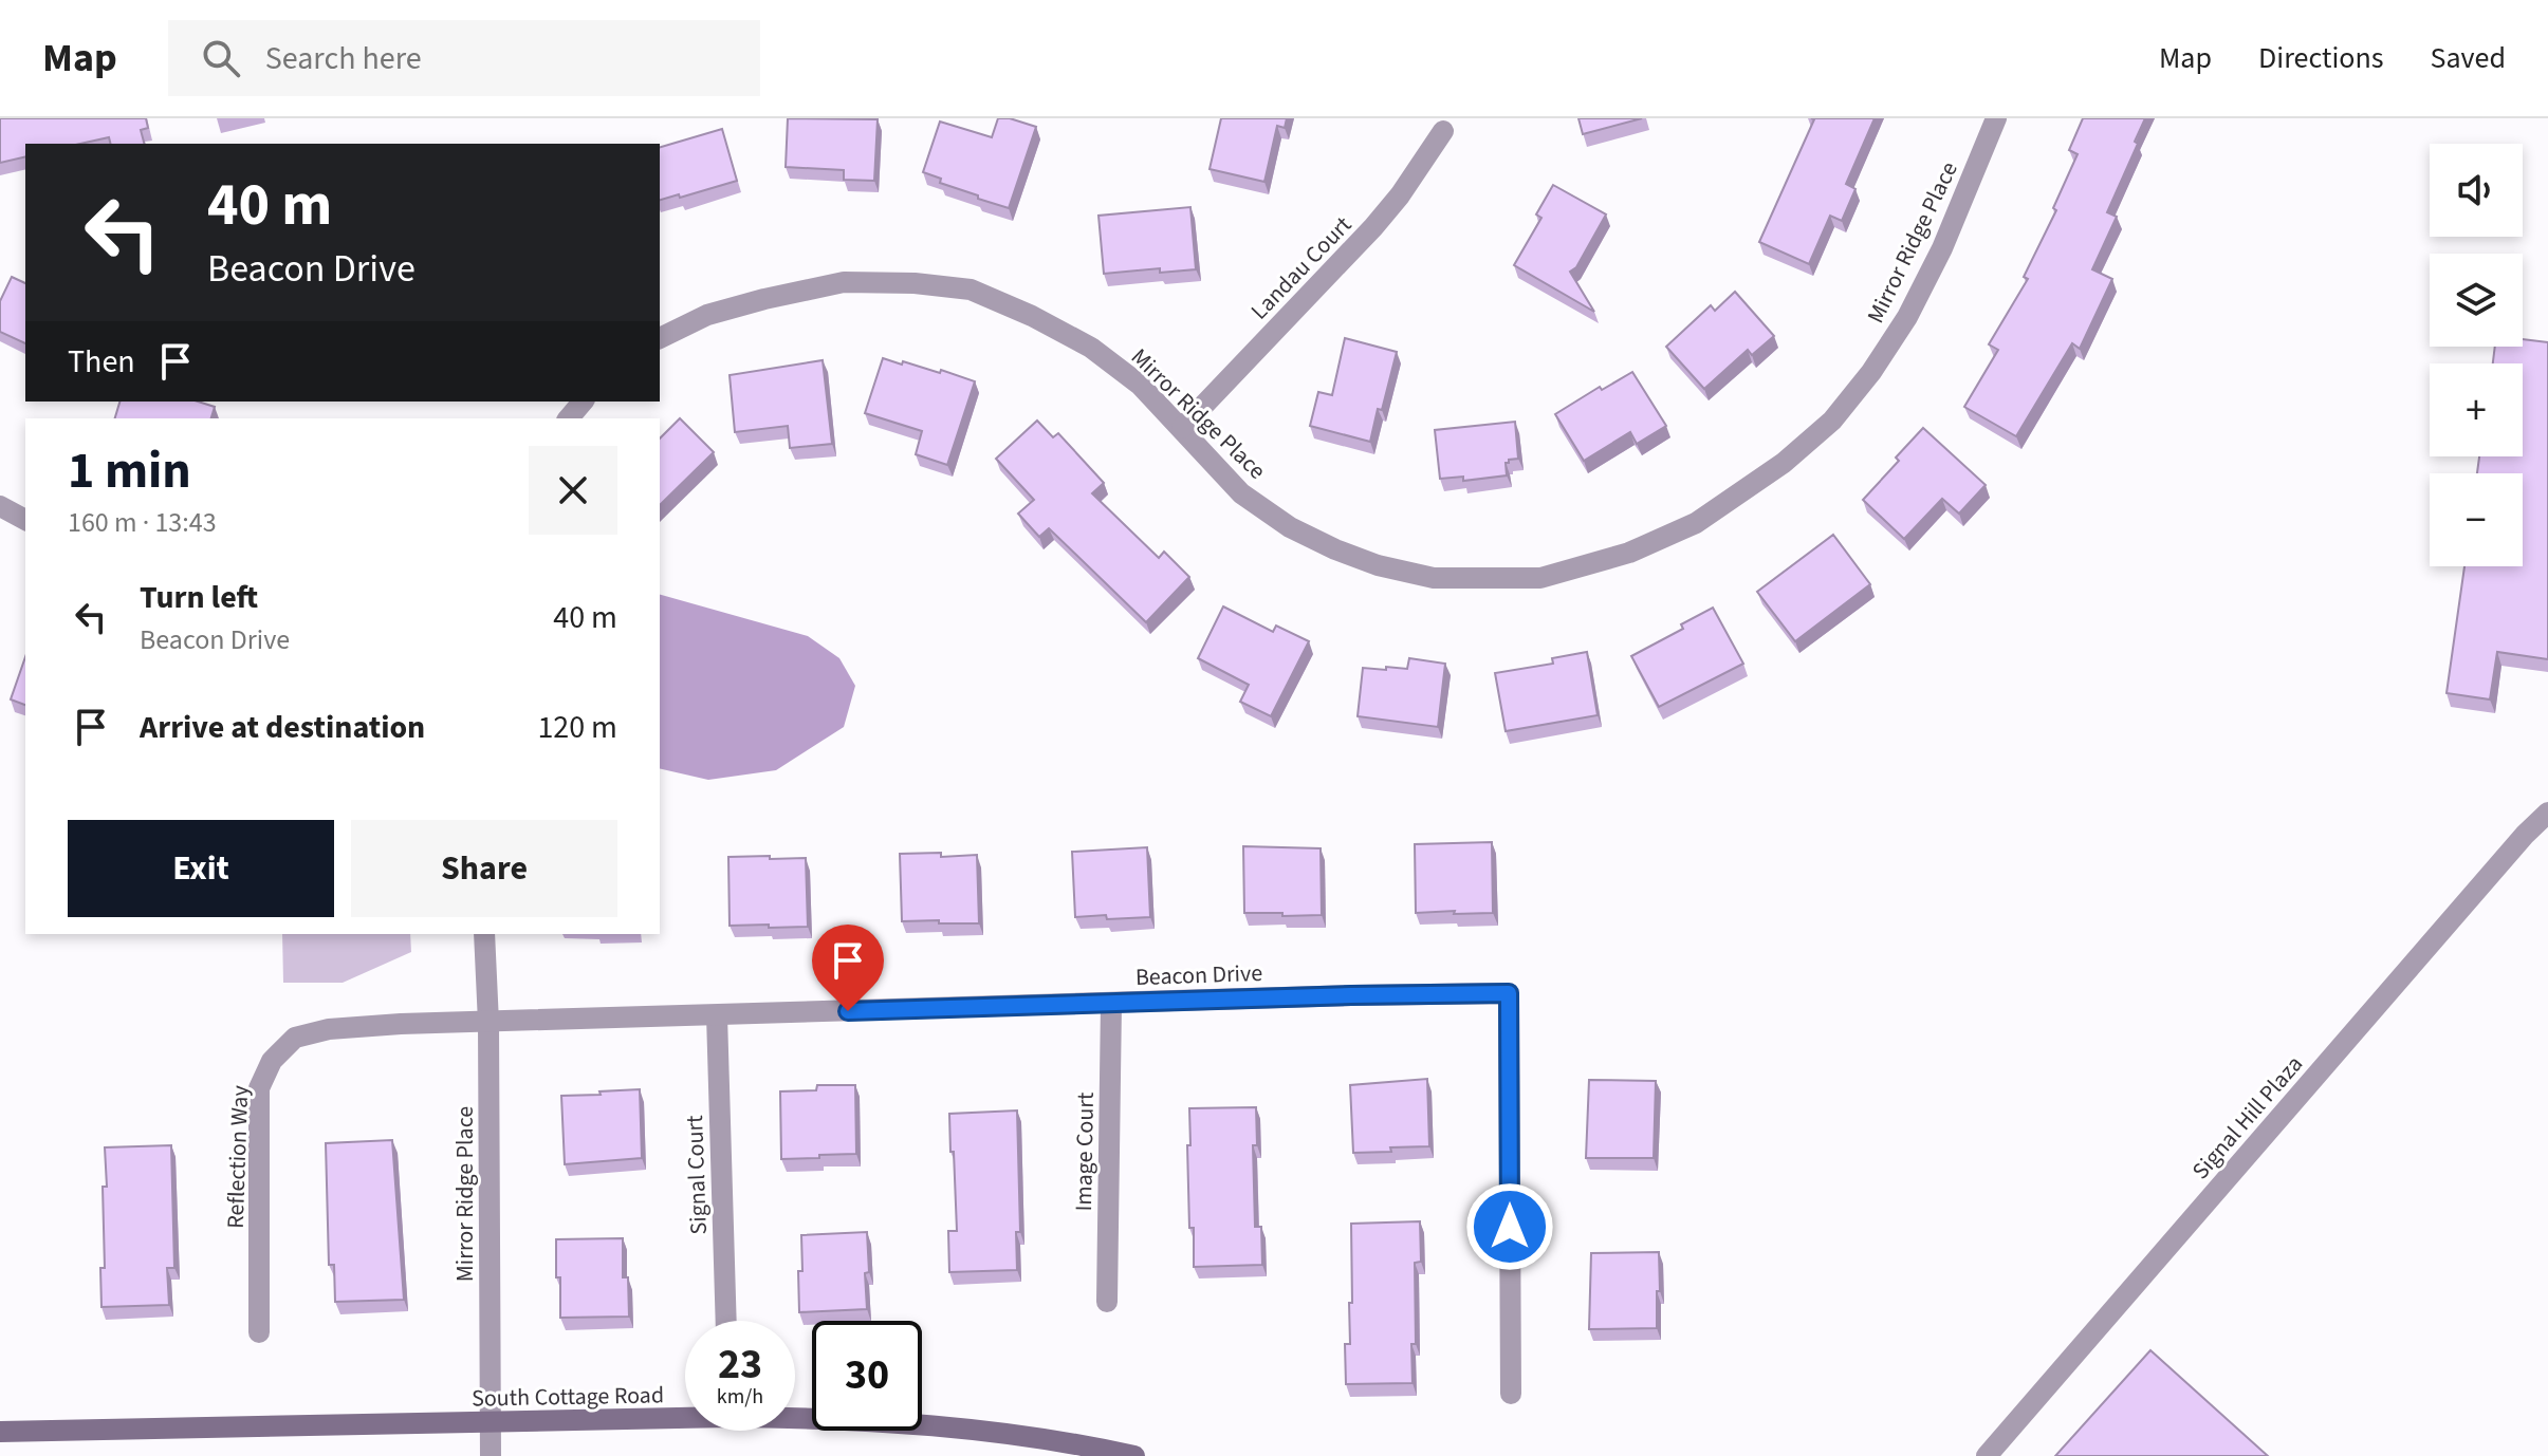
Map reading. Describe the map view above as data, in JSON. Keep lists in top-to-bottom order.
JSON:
{
  "streets": {
    "street": [
      "Mirror Ridge Place",
      "Landau Court",
      "Beacon Drive",
      "Signal Hill Plaza",
      "Image Court",
      "Reflection Way",
      "Signal Court",
      "South Cottage Road"
    ]
  },
  "crossings": [
    ["Mirror Ridge Place", "Landau Court"],
    ["Mirror Ridge Place", "Beacon Drive"],
    ["Mirror Ridge Place", "Reflection Way"],
    ["Mirror Ridge Place", "South Cottage Road"],
    ["Beacon Drive", "Image Court"],
    ["Beacon Drive", "Reflection Way"],
    ["Beacon Drive", "Signal Court"]
  ],
  "page": {
    "header": "Map",
    "search": "Search here",
    "nav": ["Map", "Directions", "Saved"],
    "map_buttons": ["+", "−"],
    "turn": ["40 m", "Beacon Drive"],
    "then": "Then",
    "heading": ["1 min", "160 m · 13:43"],
    "list": [
      {
        "name": "Turn left",
        "note": "Beacon Drive",
        "value": "40 m"
      },
      {
        "name": "Arrive at destination",
        "value": "120 m"
      }
    ],
    "buttons": ["Exit", "Share"],
    "speed": "23 km/h",
    "limit": "30"
  }
}
